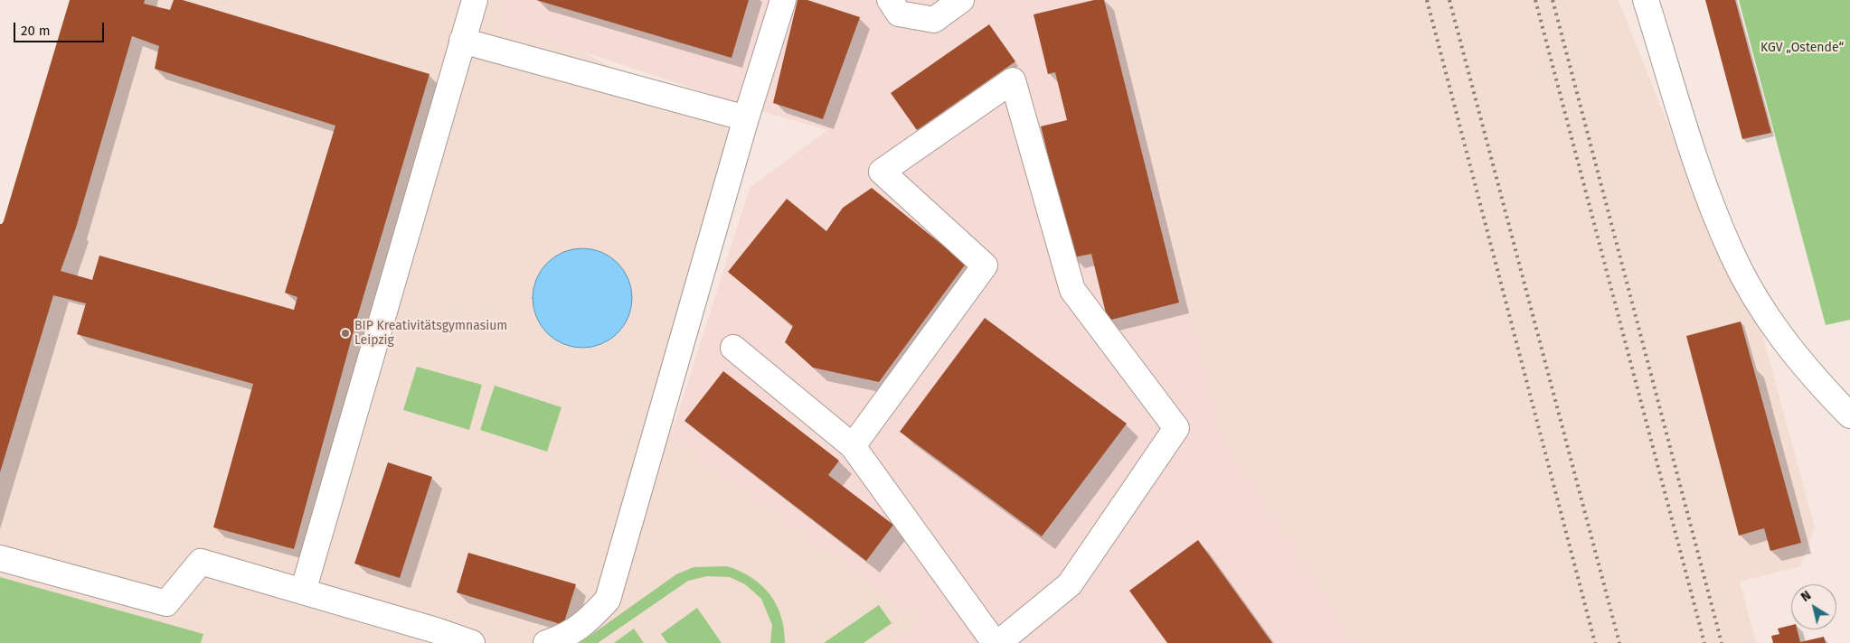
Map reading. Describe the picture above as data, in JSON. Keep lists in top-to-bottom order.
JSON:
{
  "parks": ["KGV „Ostende“"],
  "places": ["BIP Kreativitätsgymnasium Leipzig"],
  "scale_bar": "20 m",
  "north": "top left"
}
